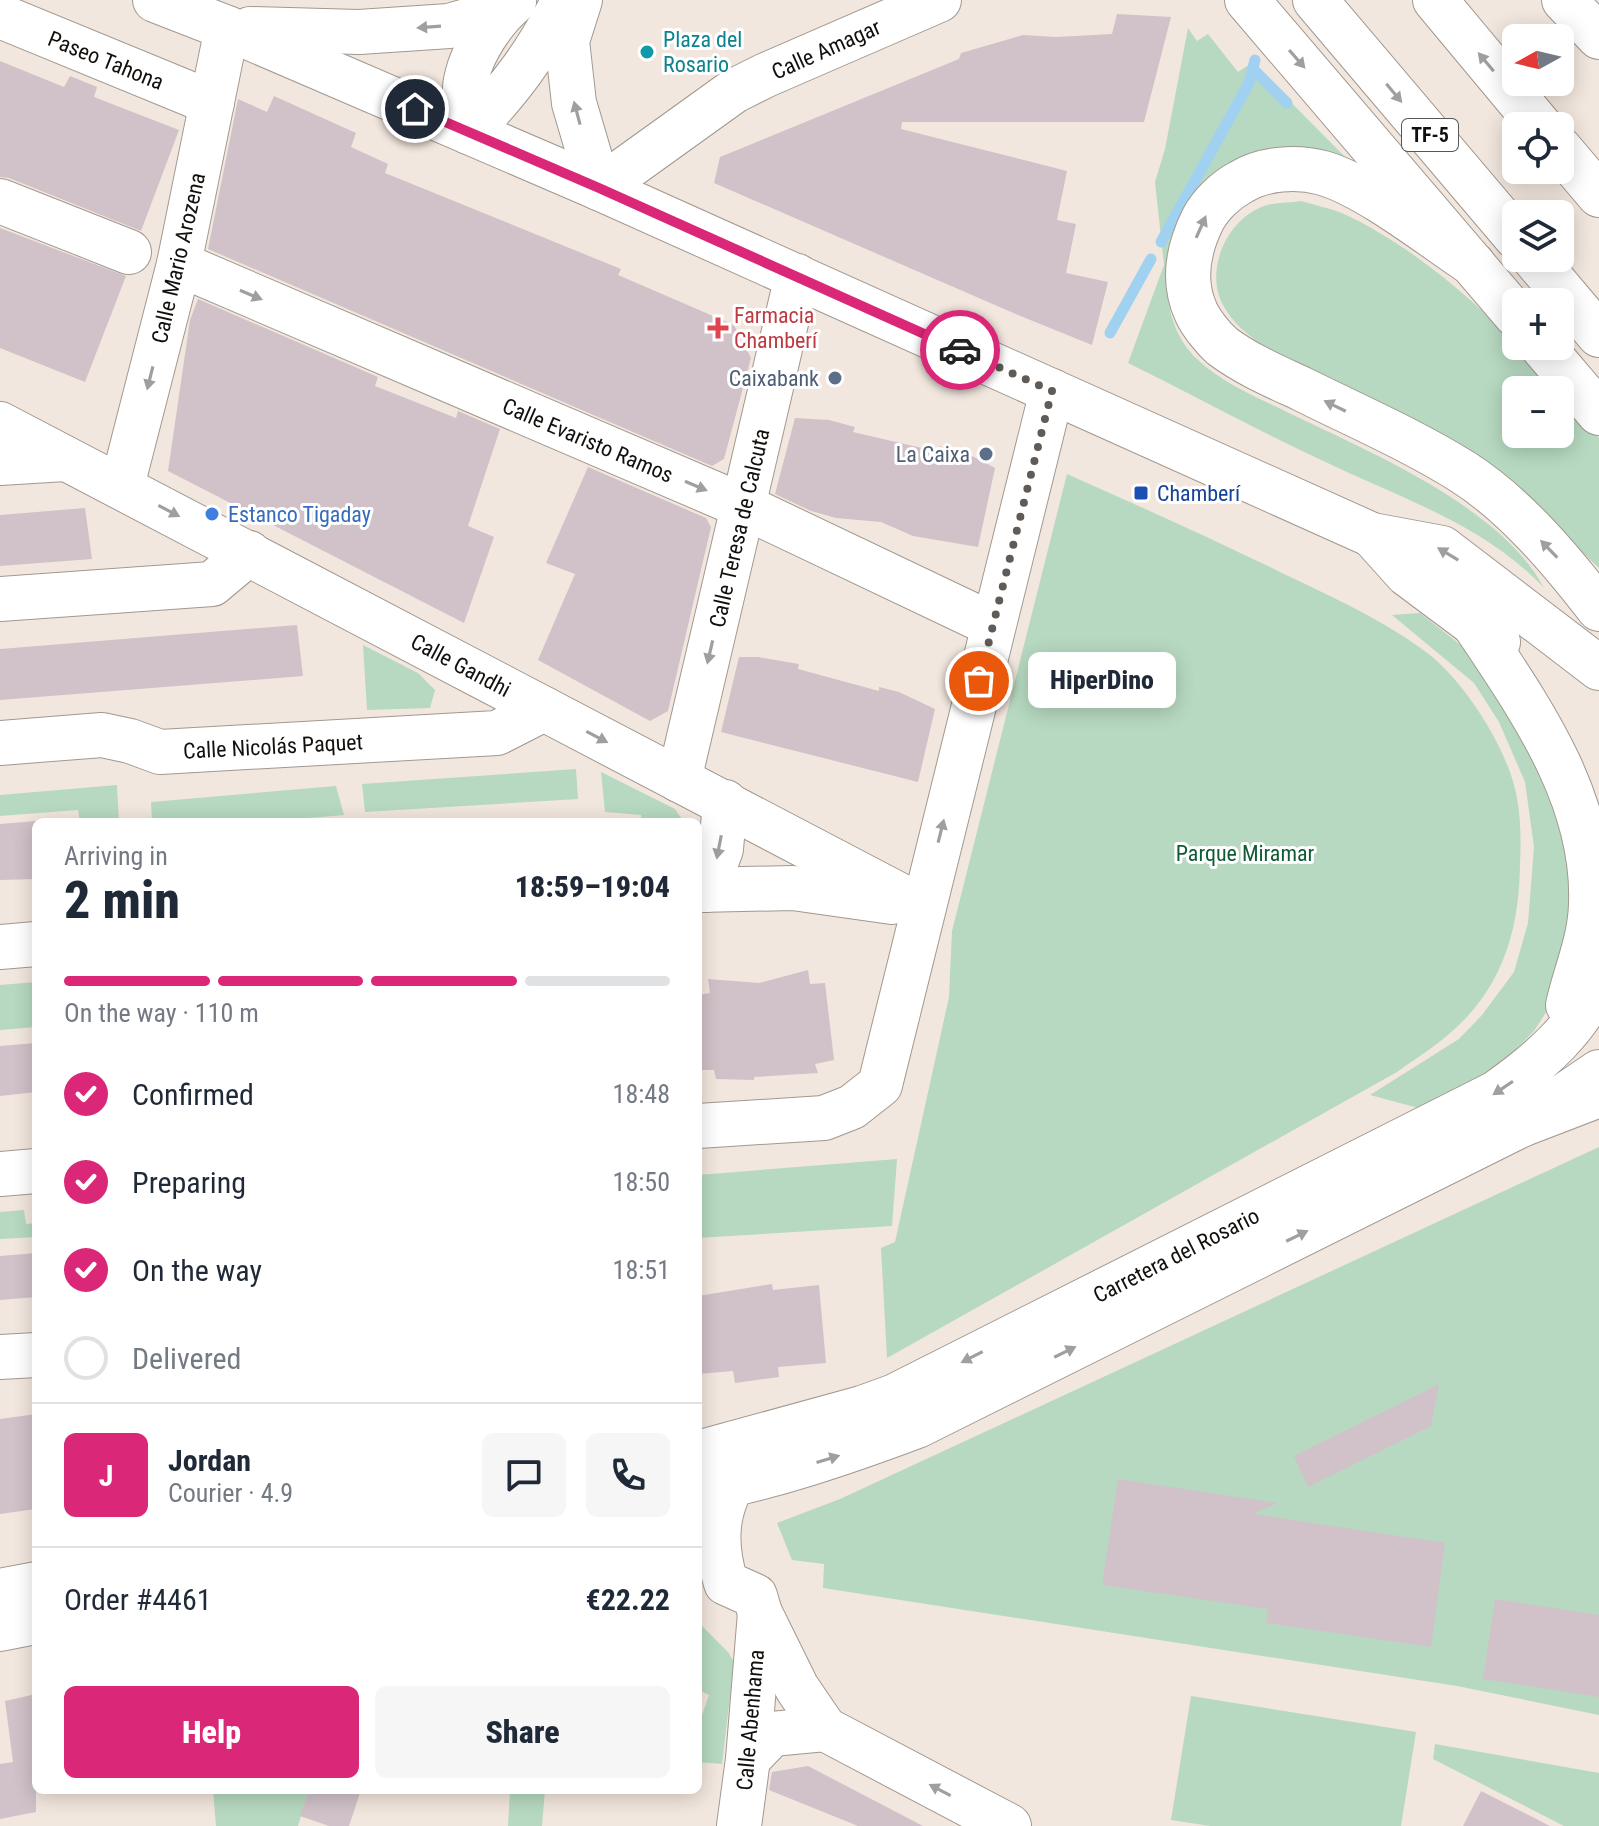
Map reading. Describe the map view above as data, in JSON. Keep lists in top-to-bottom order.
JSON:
{
  "streets": {
    "main road": [
      "Calle Amagar",
      "Paseo Tahona",
      "TF-5",
      "Calle Mario Arozena",
      "Calle Evaristo Ramos",
      "Calle Teresa de Calcuta",
      "Calle Gandhi",
      "Calle Nicolás Paquet",
      "Carretera del Rosario",
      "Calle Abenhama"
    ]
  },
  "crossings": [
    ["Paseo Tahona", "Calle Mario Arozena"],
    ["Calle Mario Arozena", "Calle Evaristo Ramos"],
    ["Calle Mario Arozena", "Calle Gandhi"],
    ["Calle Evaristo Ramos", "Calle Teresa de Calcuta"],
    ["Calle Teresa de Calcuta", "Calle Gandhi"],
    ["Calle Gandhi", "Calle Nicolás Paquet"]
  ],
  "one_way": ["Calle Mario Arozena"],
  "parks": ["Parque Miramar"],
  "places": {
    "other": [
      "Plaza del Rosario",
      "Caixabank",
      "La Caixa",
      "Estanco Tigaday",
      "HiperDino"
    ],
    "health": ["Farmacia Chamberí"],
    "transit": ["Chamberí"]
  },
  "north": "left",
  "page": {
    "map_buttons": ["+", "−"],
    "bubble": "HiperDino",
    "heading": ["2 min", "Arriving in", "18:59–19:04"],
    "panel": [
      "Jordan",
      "Courier · 4.9",
      "Order #4461",
      "€22.22"
    ],
    "bar": "On the way · 110 m",
    "list": [
      ["Confirmed", "18:48"],
      ["Preparing", "18:50"],
      ["On the way", "18:51"],
      "Delivered"
    ],
    "round": "J",
    "buttons": ["Help", "Share"]
  }
}
